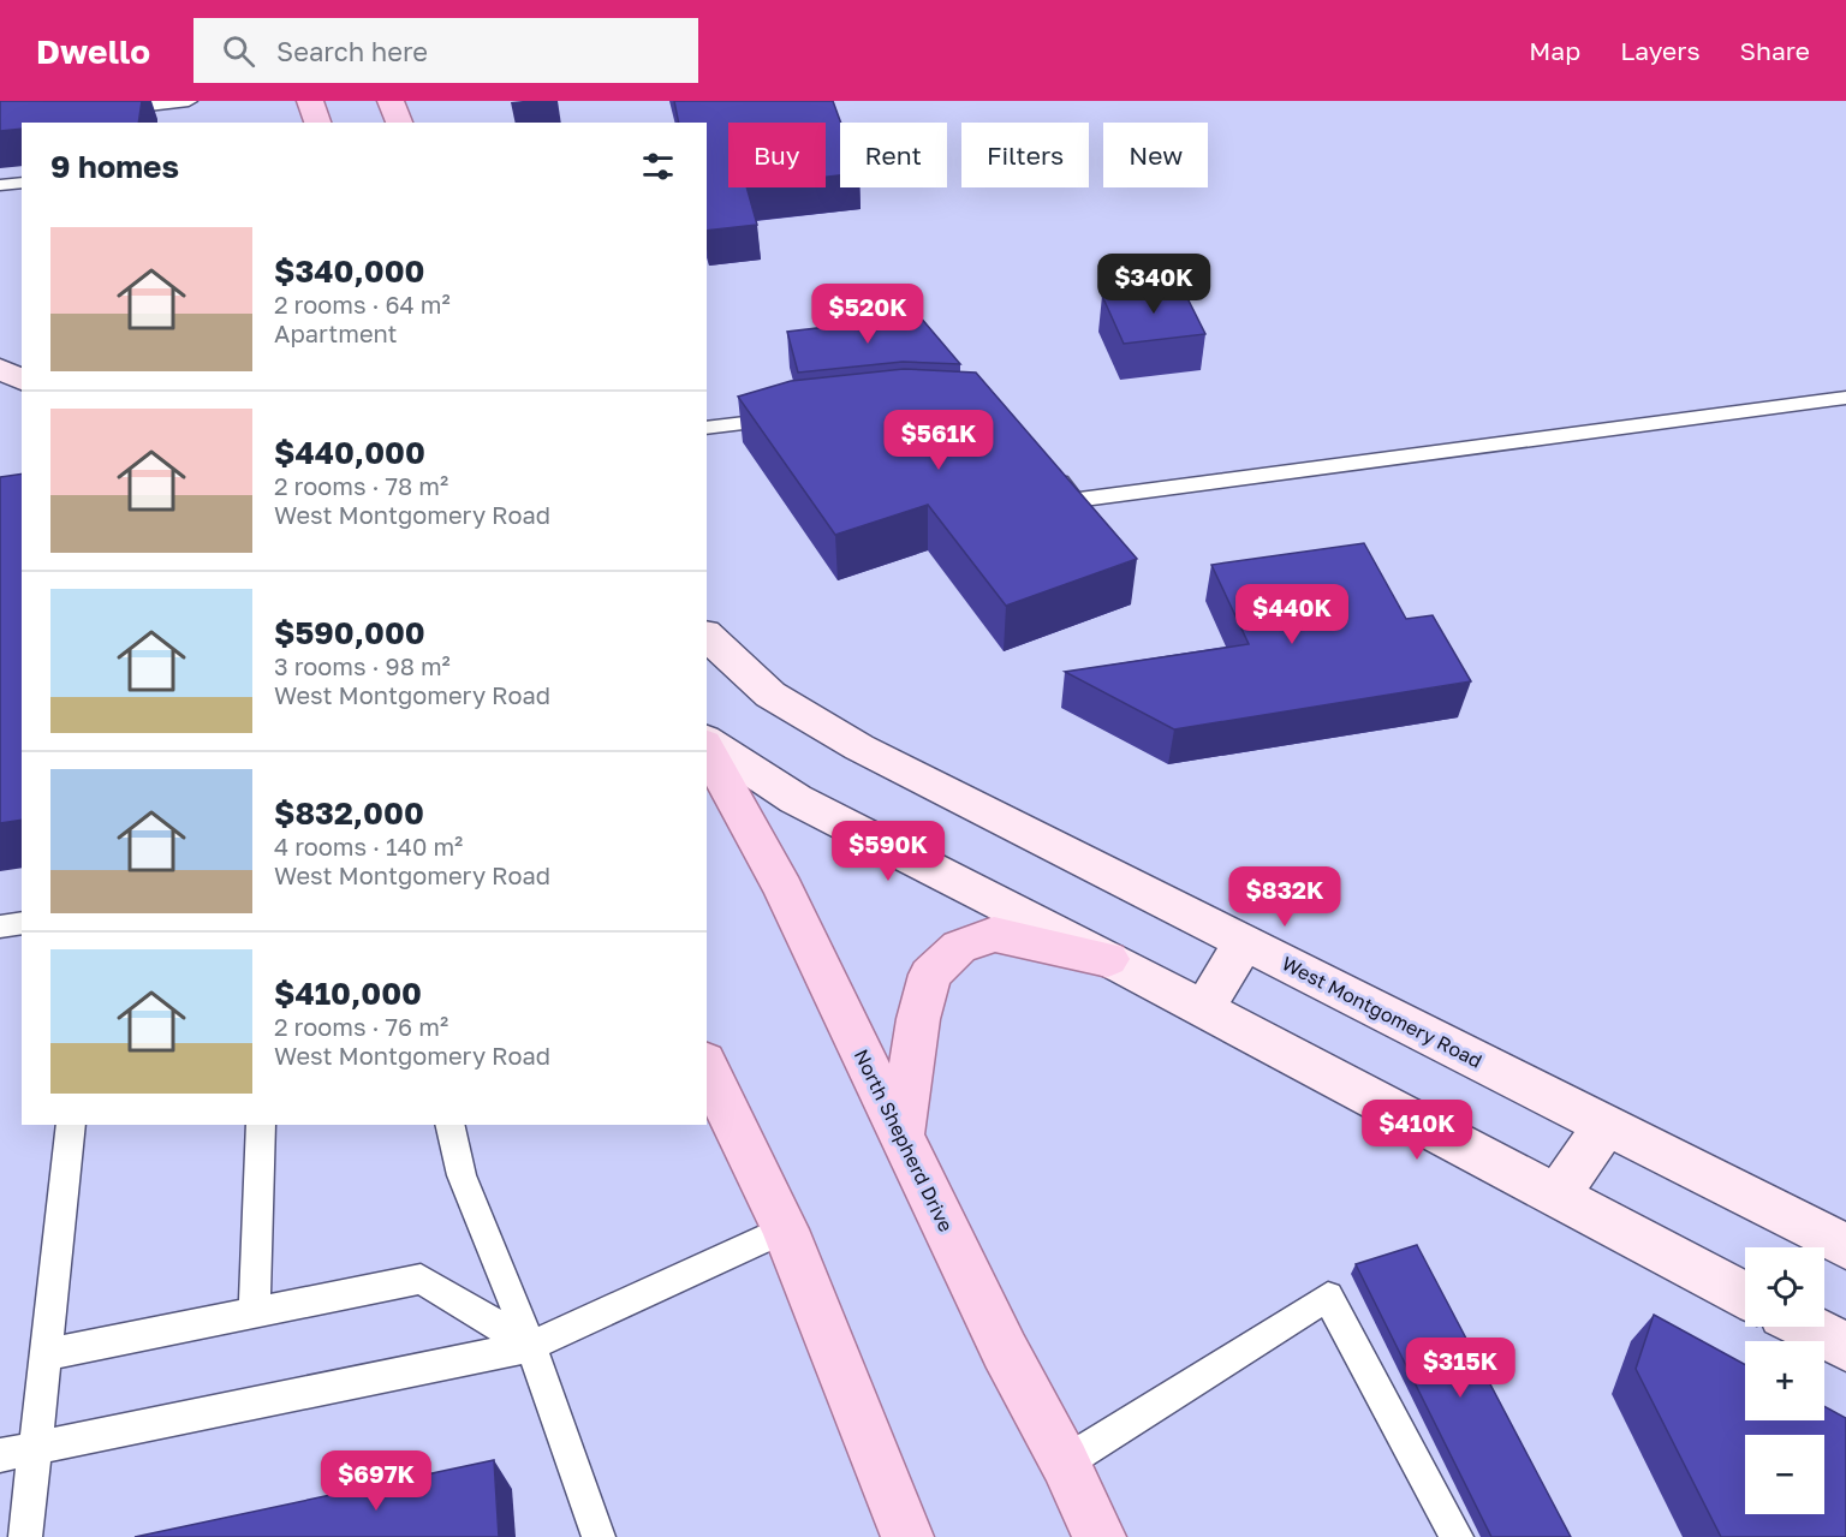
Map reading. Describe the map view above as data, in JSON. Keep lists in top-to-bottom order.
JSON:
{
  "streets": {
    "main road": ["West Montgomery Road", "North Shepherd Drive"]
  },
  "page": {
    "header": "Dwello",
    "search": "Search here",
    "nav": ["Map", "Layers", "Share"],
    "chip": [
      "Buy",
      "Rent",
      "Filters",
      "New"
    ],
    "heading": "9 homes",
    "list": [
      {
        "name": "$340,000",
        "note": "2 rooms · 64 m² · Apartment"
      },
      {
        "name": "$440,000",
        "note": "2 rooms · 78 m² · West Montgomery Road"
      },
      {
        "name": "$590,000",
        "note": "3 rooms · 98 m² · West Montgomery Road"
      },
      {
        "name": "$832,000",
        "note": "4 rooms · 140 m² · West Montgomery Road"
      },
      {
        "name": "$410,000",
        "note": "2 rooms · 76 m² · West Montgomery Road"
      }
    ],
    "price": [
      "$340K",
      "$520K",
      "$561K",
      "$440K",
      "$590K",
      "$832K",
      "$410K",
      "$315K",
      "$697K"
    ],
    "map_buttons": ["+", "−"]
  }
}
